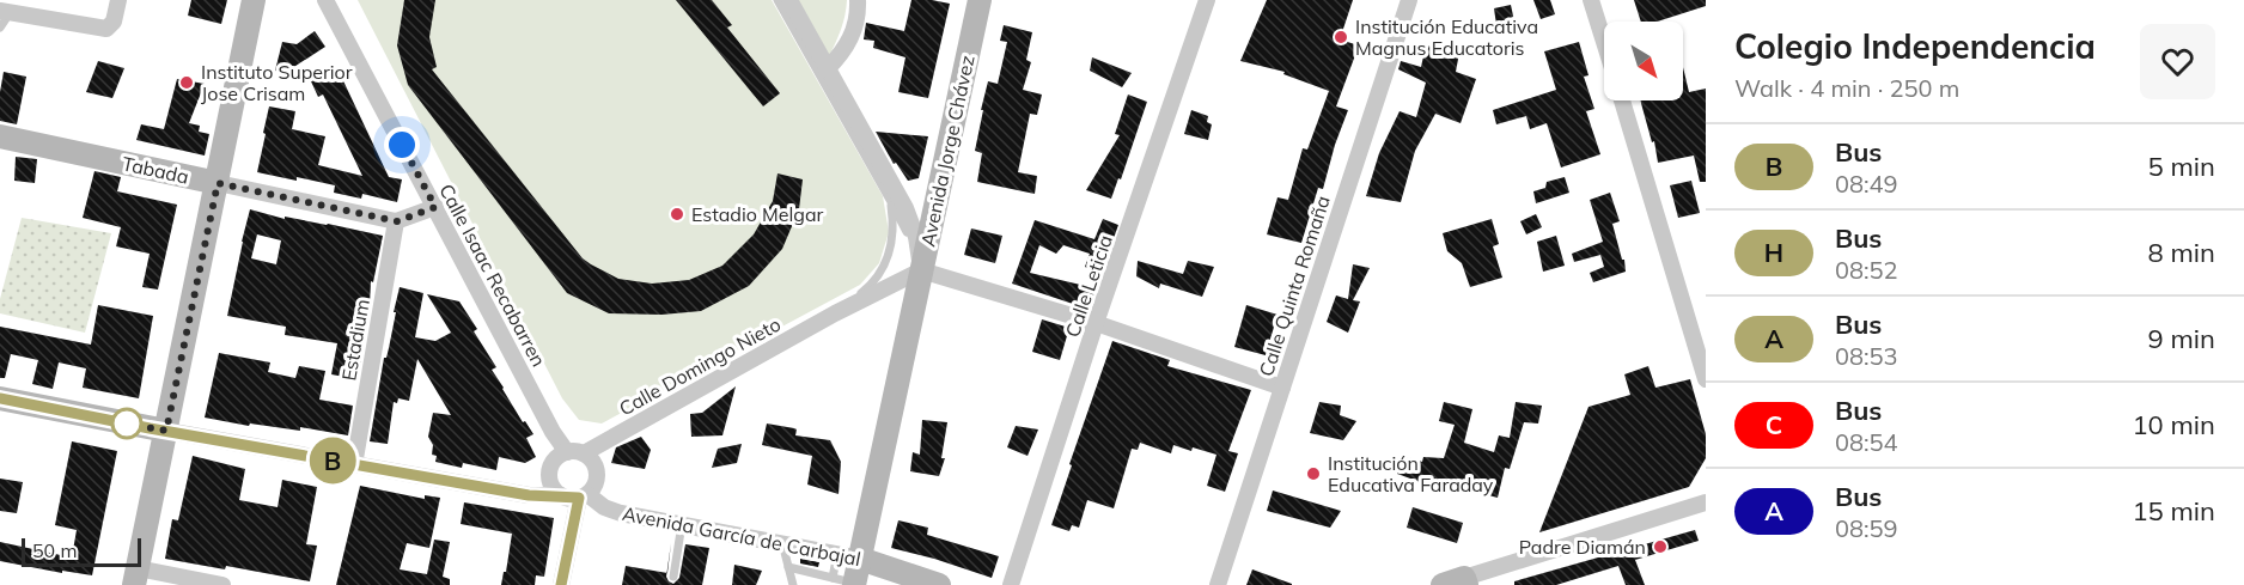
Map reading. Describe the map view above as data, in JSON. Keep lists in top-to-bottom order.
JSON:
{
  "streets": {
    "main road": ["Avenida Jorge Chávez", "Tabada", "Avenida García de Carbajal"],
    "street": [
      "Calle Isaac Recabarren",
      "Calle Leticia",
      "Calle Quinta Romaña",
      "Estadium",
      "Calle Domingo Nieto"
    ]
  },
  "crossings": [
    ["Avenida Jorge Chávez", "Calle Domingo Nieto"],
    ["Avenida Jorge Chávez", "Avenida García de Carbajal"],
    ["Tabada", "Estadium"],
    ["Calle Isaac Recabarren", "Calle Domingo Nieto"],
    ["Calle Isaac Recabarren", "Avenida García de Carbajal"],
    ["Calle Domingo Nieto", "Avenida García de Carbajal"]
  ],
  "places": [
    "Institución Educativa Magnus Educatoris",
    "Instituto Superior Jose Crisam",
    "Estadio Melgar",
    "Institución Educativa Faraday",
    "Padre Diamán"
  ],
  "lines": ["bus line B"],
  "scale_bar": "50 m",
  "north": "bottom right",
  "page": {
    "on_map": "B",
    "heading": ["Colegio Independencia", "Walk · 4 min · 250 m"],
    "list": [
      {
        "mark": "B",
        "name": "Bus",
        "note": "08:49",
        "value": "5 min"
      },
      {
        "mark": "H",
        "name": "Bus",
        "note": "08:52",
        "value": "8 min"
      },
      {
        "mark": "A",
        "name": "Bus",
        "note": "08:53",
        "value": "9 min"
      },
      {
        "mark": "C",
        "name": "Bus",
        "note": "08:54",
        "value": "10 min"
      },
      {
        "mark": "A",
        "name": "Bus",
        "note": "08:59",
        "value": "15 min"
      }
    ],
    "scale": "50 m"
  }
}
